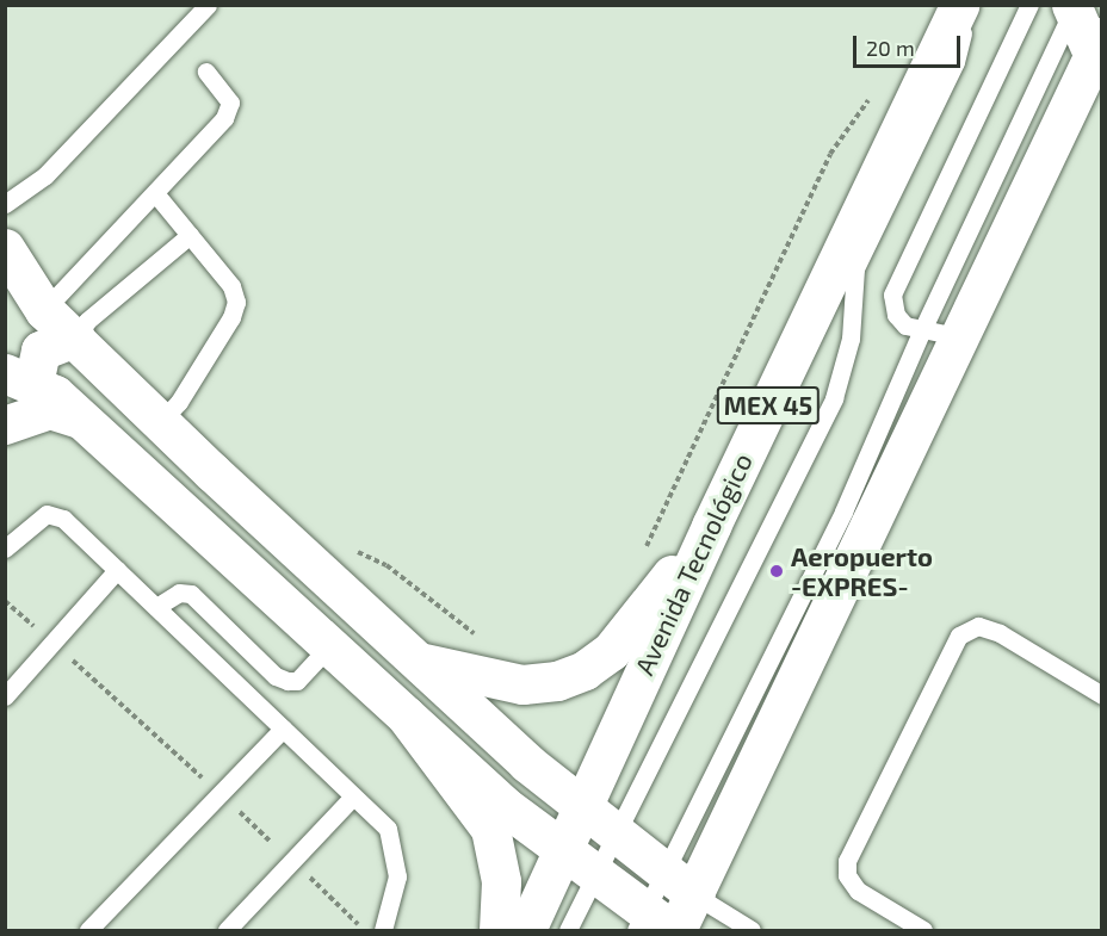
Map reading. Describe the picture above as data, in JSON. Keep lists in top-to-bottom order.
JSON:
{
  "streets": {
    "main road": ["MEX 45", "Avenida Tecnológico"]
  },
  "places": ["Aeropuerto -EXPRES-"],
  "scale_bar": "20 m"
}
